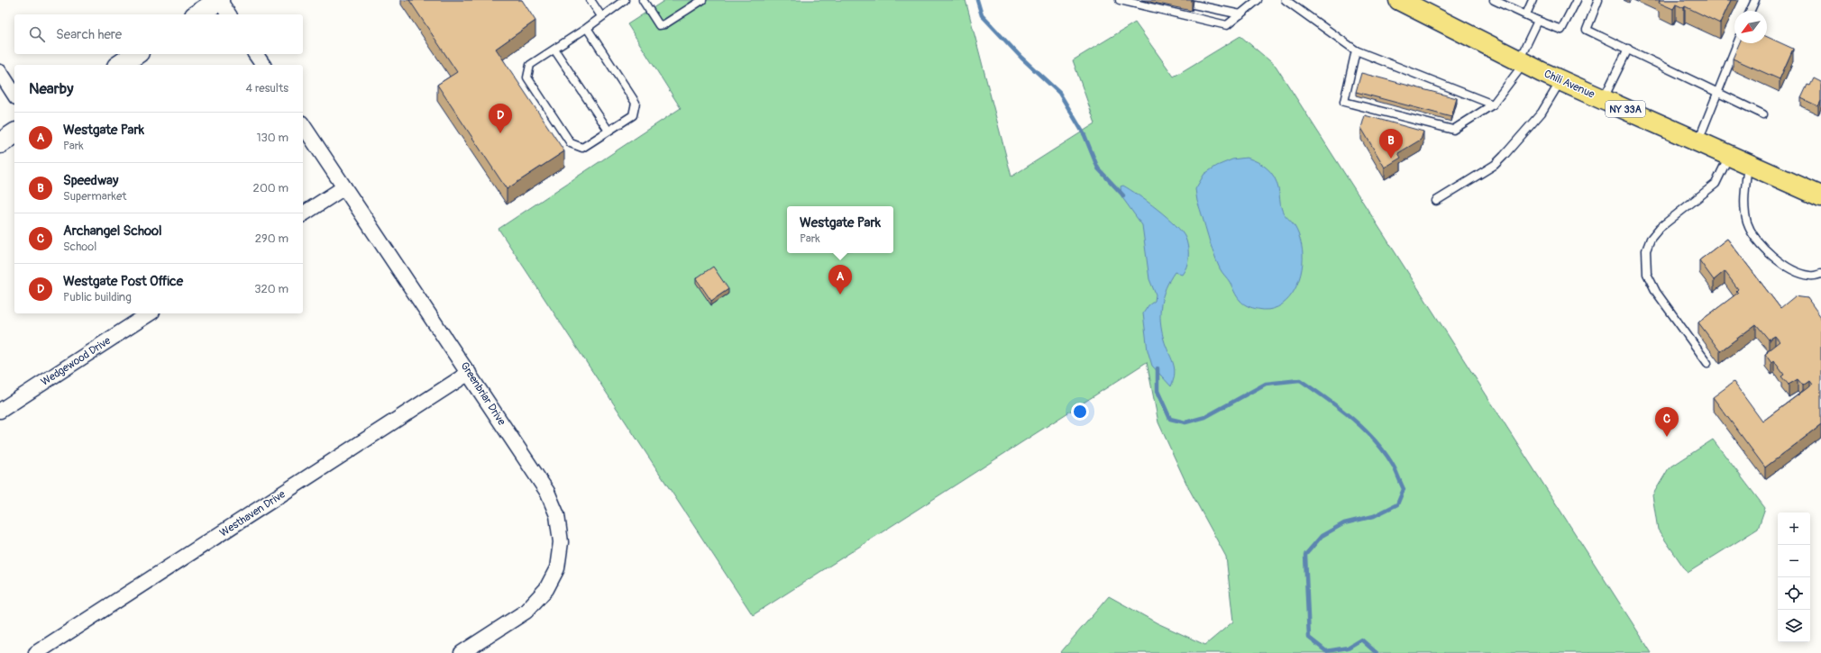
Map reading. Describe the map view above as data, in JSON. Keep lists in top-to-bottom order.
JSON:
{
  "streets": {
    "main road": ["Chili Avenue", "NY 33A"],
    "street": ["Wedgewood Drive", "Greenbriar Drive", "Westhaven Drive"]
  },
  "crossings": [
    ["Greenbriar Drive", "Westhaven Drive"]
  ],
  "north": "bottom left",
  "page": {
    "search": "Search here",
    "heading": ["Nearby", "4 results"],
    "pins": [
      "D",
      "B",
      "A",
      "C"
    ],
    "list": [
      {
        "mark": "A",
        "name": "Westgate Park",
        "note": "Park",
        "value": "130 m"
      },
      {
        "mark": "B",
        "name": "Speedway",
        "note": "Supermarket",
        "value": "200 m"
      },
      {
        "mark": "C",
        "name": "Archangel School",
        "note": "School",
        "value": "290 m"
      },
      {
        "mark": "D",
        "name": "Westgate Post Office",
        "note": "Public building",
        "value": "320 m"
      }
    ],
    "popup": ["Westgate Park", "Park"],
    "map_buttons": ["+", "−"]
  }
}
